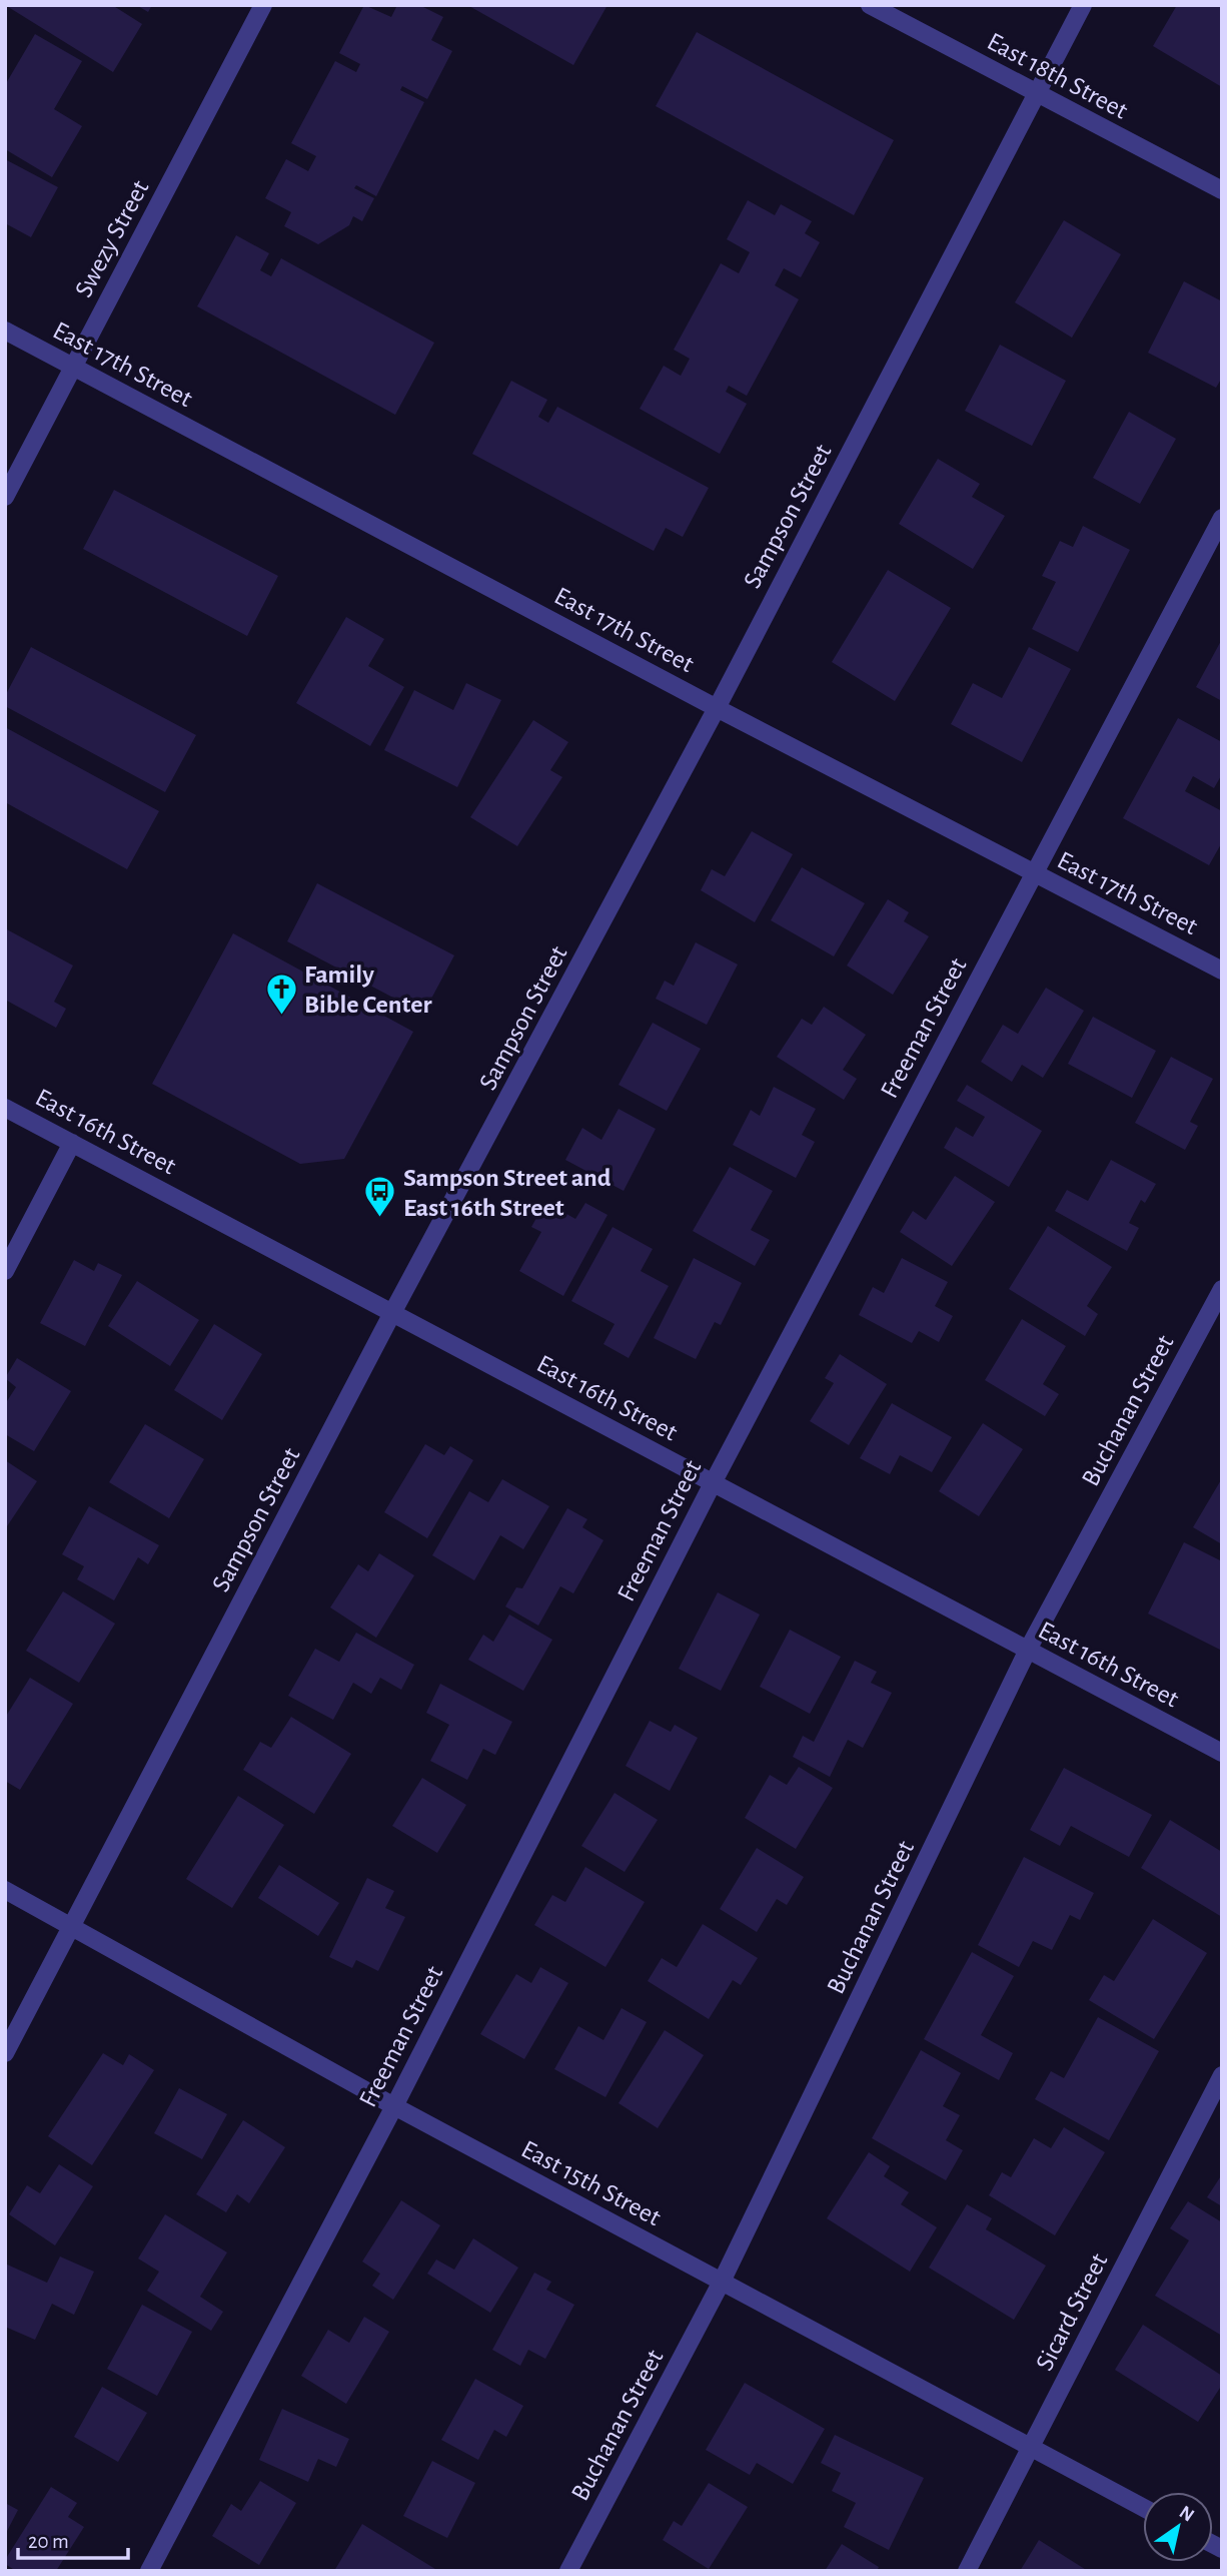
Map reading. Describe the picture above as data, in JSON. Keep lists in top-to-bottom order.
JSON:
{
  "streets": {
    "street": [
      "East 18th Street",
      "Swezy Street",
      "East 17th Street",
      "Sampson Street",
      "Freeman Street",
      "East 16th Street",
      "Buchanan Street",
      "East 15th Street",
      "Sicard Street"
    ]
  },
  "crossings": [
    ["East 18th Street", "Sampson Street"],
    ["Swezy Street", "East 17th Street"],
    ["East 17th Street", "Sampson Street"],
    ["East 17th Street", "Freeman Street"],
    ["Sampson Street", "East 16th Street"],
    ["Sampson Street", "East 15th Street"],
    ["Freeman Street", "East 16th Street"],
    ["Freeman Street", "East 15th Street"],
    ["East 16th Street", "Buchanan Street"],
    ["Buchanan Street", "East 15th Street"],
    ["East 15th Street", "Sicard Street"]
  ],
  "places": {
    "church": ["Family Bible Center"],
    "bus stop": ["Sampson Street and East 16th Street"]
  },
  "scale_bar": "20 m",
  "north": "top right"
}
